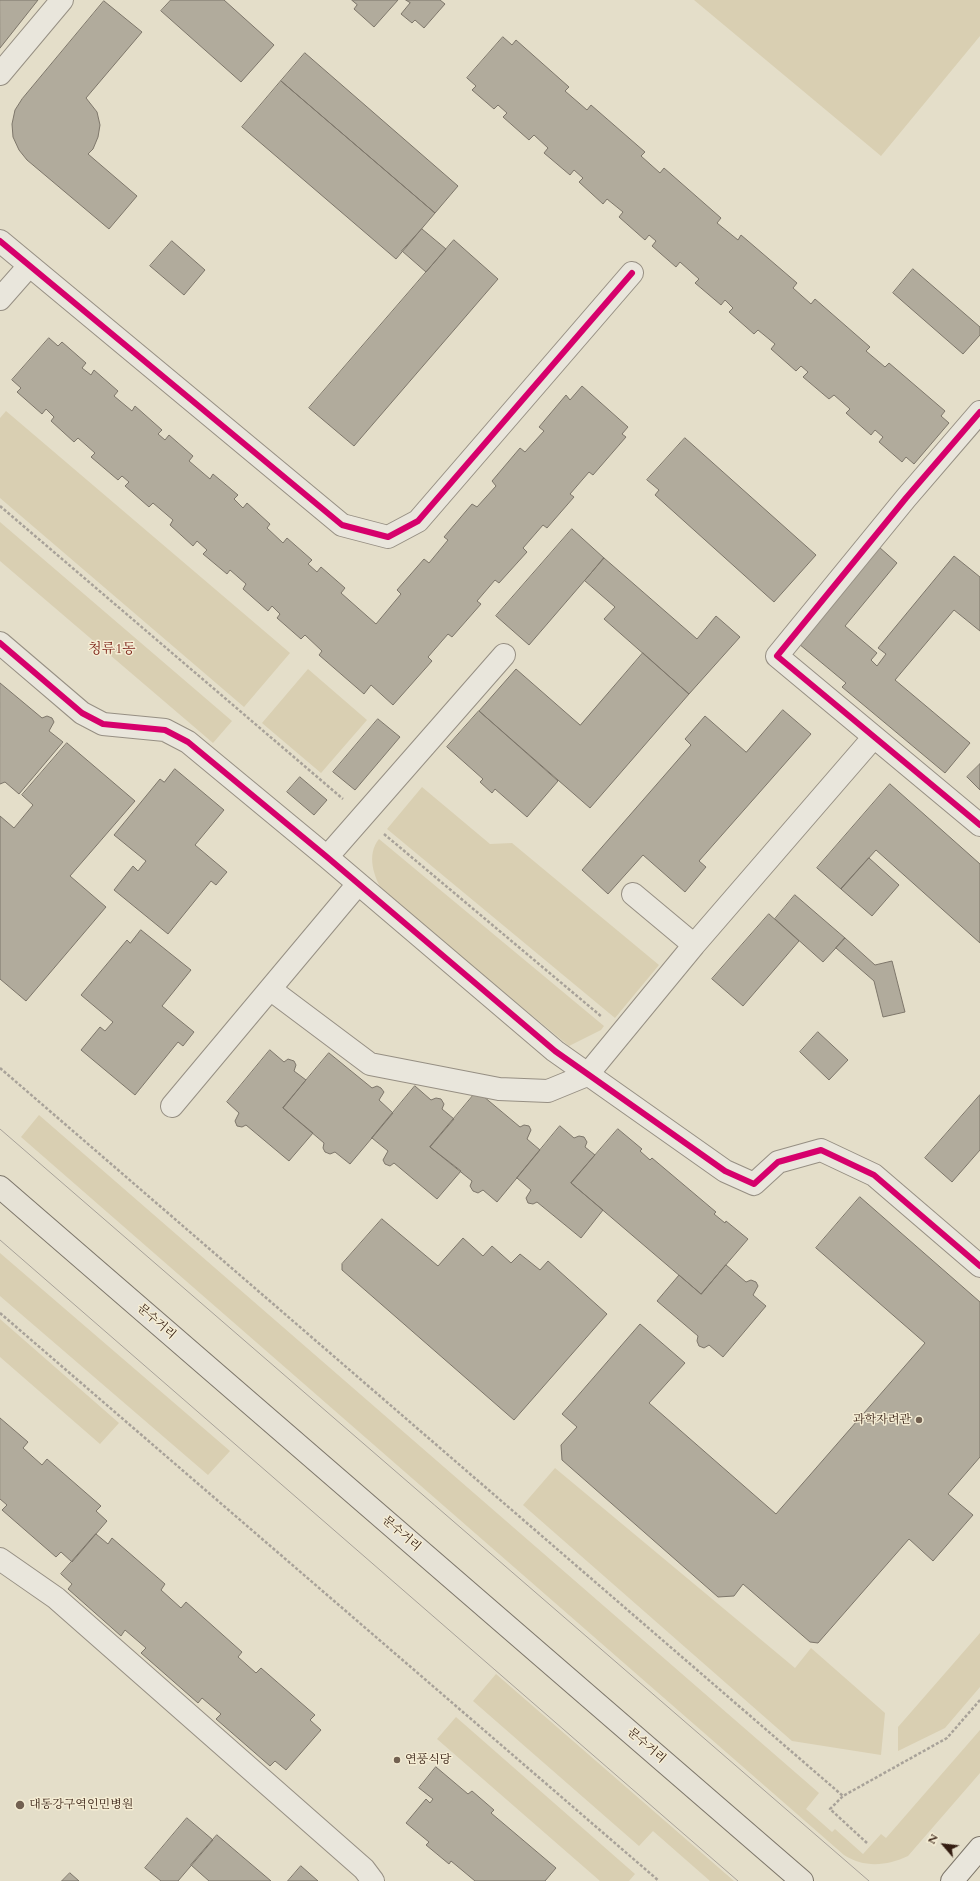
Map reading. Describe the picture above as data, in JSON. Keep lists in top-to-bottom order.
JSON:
{
  "streets": {
    "main road": ["문수거리"]
  },
  "districts": ["청류1동"],
  "places": ["과학자려관", "연풍식당", "대동강구역인민병원"],
  "north": "top left"
}
